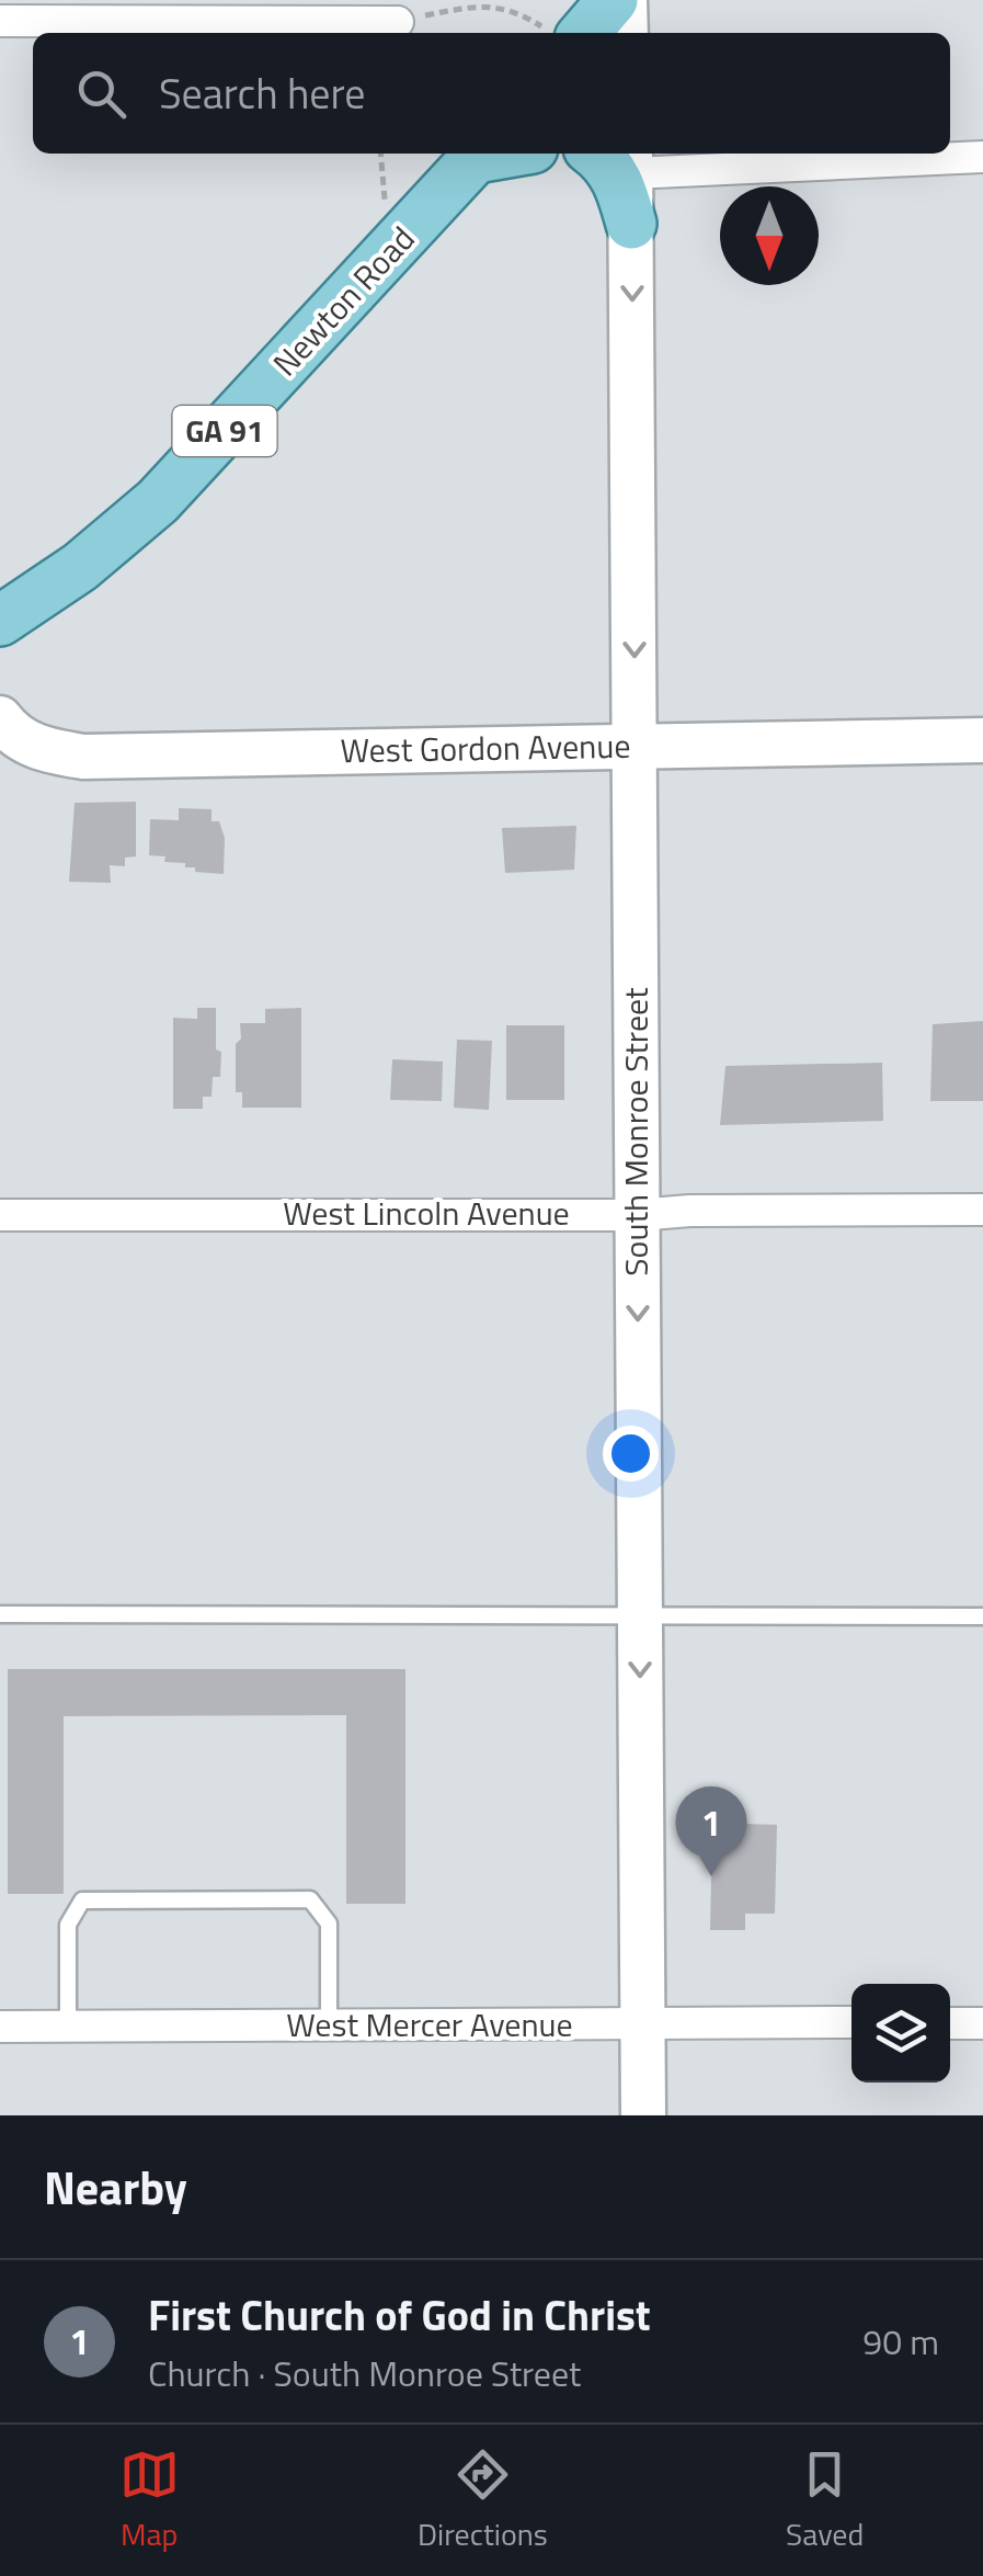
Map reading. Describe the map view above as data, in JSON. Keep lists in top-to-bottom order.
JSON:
{
  "streets": {
    "main road": [
      "Newton Road",
      "GA 91",
      "West Gordon Avenue",
      "South Monroe Street"
    ],
    "street": ["West Lincoln Avenue", "West Mercer Avenue"]
  },
  "crossings": [
    ["West Gordon Avenue", "South Monroe Street"],
    ["South Monroe Street", "West Lincoln Avenue"],
    ["South Monroe Street", "West Mercer Avenue"]
  ],
  "one_way": ["South Monroe Street"],
  "north": "bottom",
  "page": {
    "search": "Search here",
    "pins": "1",
    "heading": "Nearby",
    "list": [
      {
        "mark": "1",
        "name": "First Church of God in Christ",
        "note": "Church · South Monroe Street",
        "value": "90 m"
      }
    ],
    "nav": ["Map", "Directions", "Saved"]
  }
}
